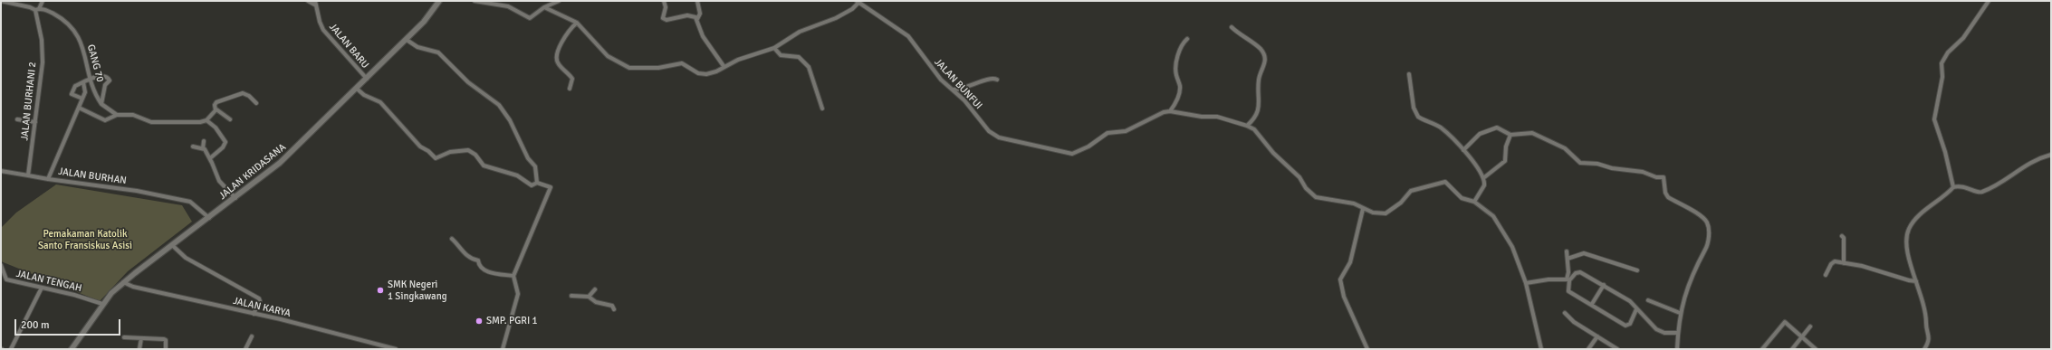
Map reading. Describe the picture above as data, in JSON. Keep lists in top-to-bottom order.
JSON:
{
  "streets": {
    "street": [
      "JALAN BARU",
      "GANG 70",
      "JALAN BUNFUI",
      "JALAN BURHANI 2",
      "JALAN KRIDASANA",
      "JALAN BURHAN",
      "JALAN TENGAH",
      "JALAN KARYA"
    ]
  },
  "crossings": [
    ["JALAN BARU", "JALAN KRIDASANA"],
    ["GANG 70", "JALAN BURHANI 2"],
    ["JALAN KRIDASANA", "JALAN BURHAN"],
    ["JALAN KRIDASANA", "JALAN TENGAH"],
    ["JALAN KRIDASANA", "JALAN KARYA"]
  ],
  "parks": ["Pemakaman Katolik Santo Fransiskus Asisi"],
  "places": ["SMK Negeri 1 Singkawang", "SMP. PGRI 1"],
  "scale_bar": "200 m"
}
